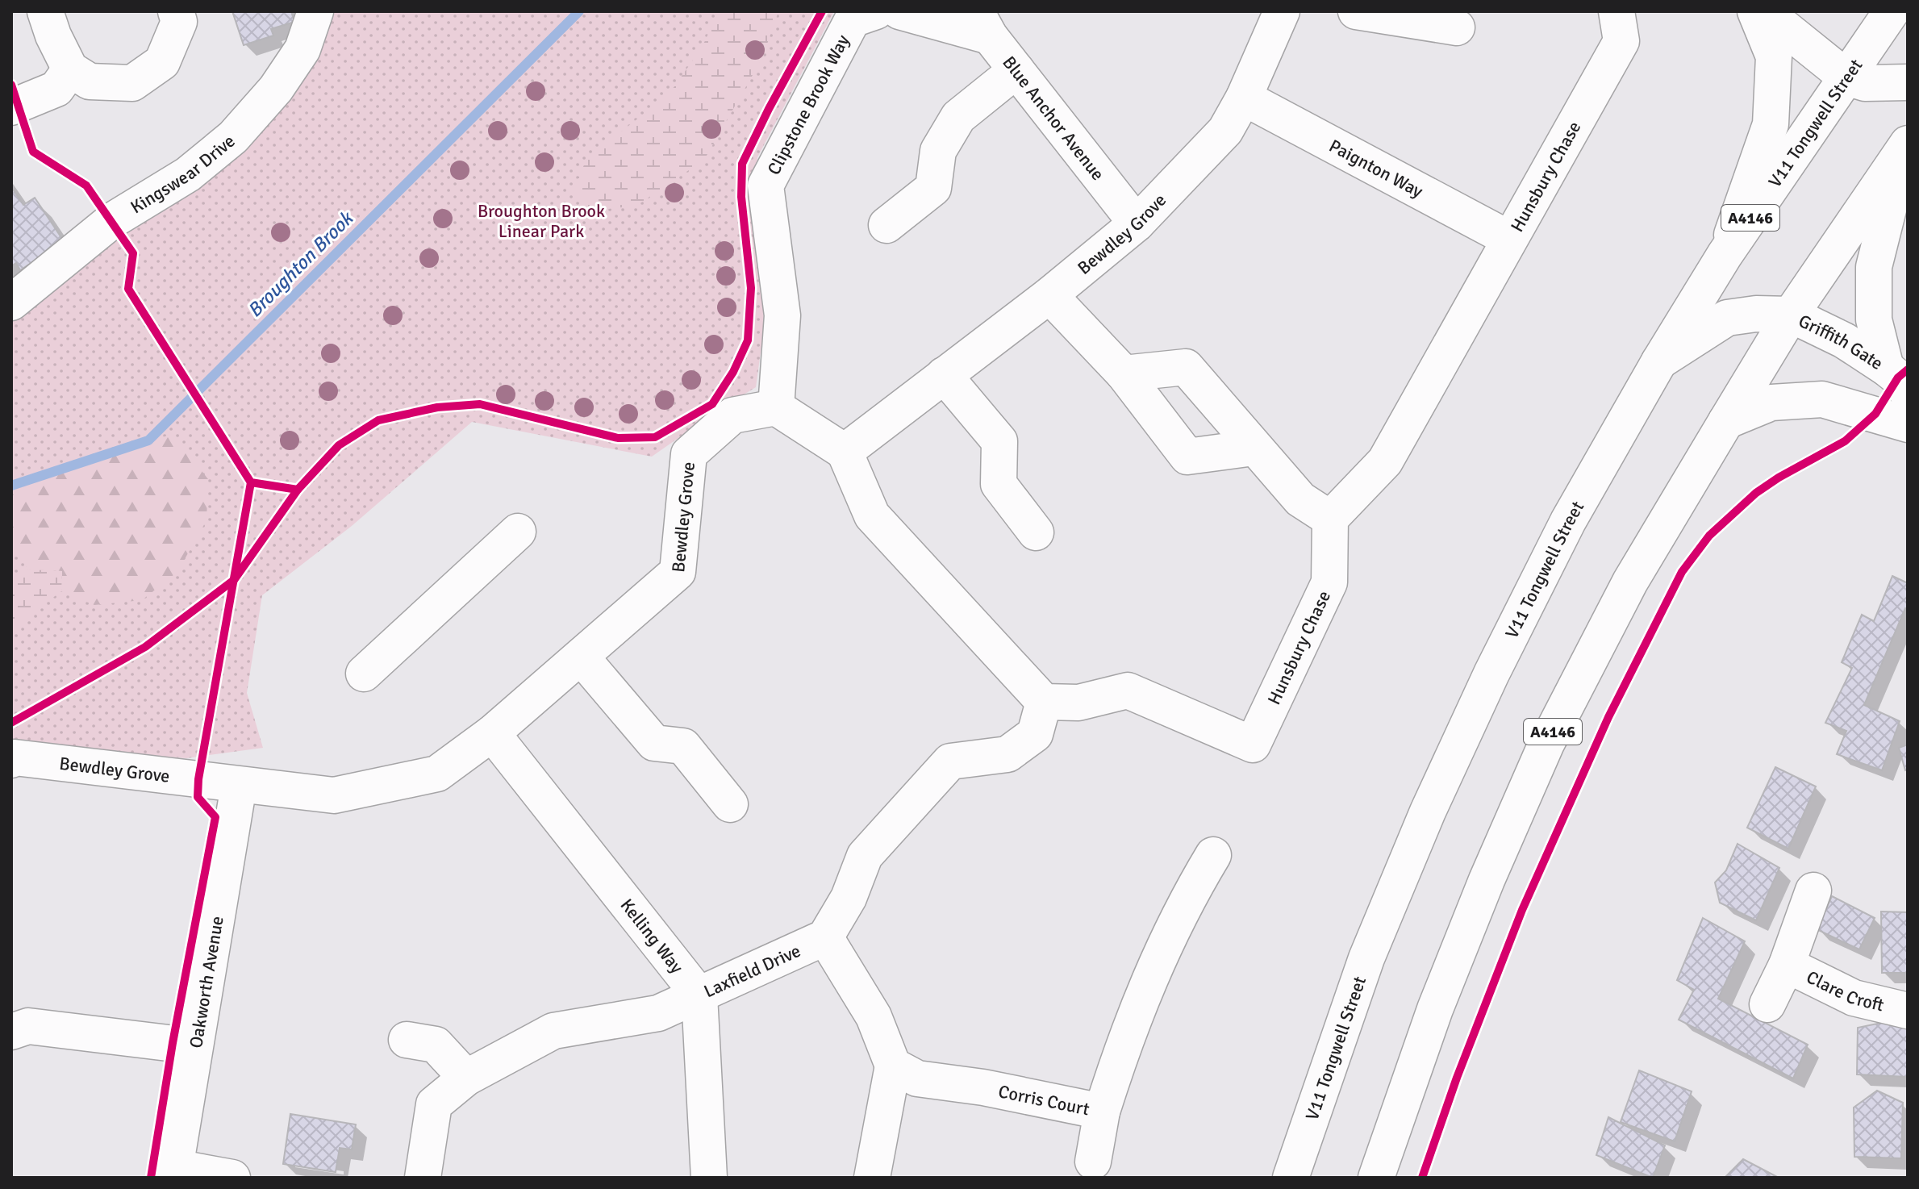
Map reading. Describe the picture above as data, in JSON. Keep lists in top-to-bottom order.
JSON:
{
  "streets": {
    "main road": [
      "Clipstone Brook Way",
      "Blue Anchor Avenue",
      "V11 Tongwell Street",
      "Paignton Way",
      "Kingswear Drive",
      "Hunsbury Chase",
      "A4146",
      "Bewdley Grove",
      "Griffith Gate",
      "Kelling Way",
      "Laxfield Drive",
      "Oakworth Avenue",
      "Clare Croft",
      "Corris Court"
    ]
  },
  "crossings": [
    ["Clipstone Brook Way", "Bewdley Grove"],
    ["Blue Anchor Avenue", "Bewdley Grove"],
    ["V11 Tongwell Street", "Griffith Gate"],
    ["Paignton Way", "Hunsbury Chase"],
    ["Paignton Way", "Bewdley Grove"],
    ["A4146", "Griffith Gate"],
    ["Bewdley Grove", "Kelling Way"],
    ["Bewdley Grove", "Oakworth Avenue"],
    ["Kelling Way", "Laxfield Drive"]
  ],
  "water": ["Broughton Brook"],
  "parks": ["Broughton Brook Linear Park"]
}
